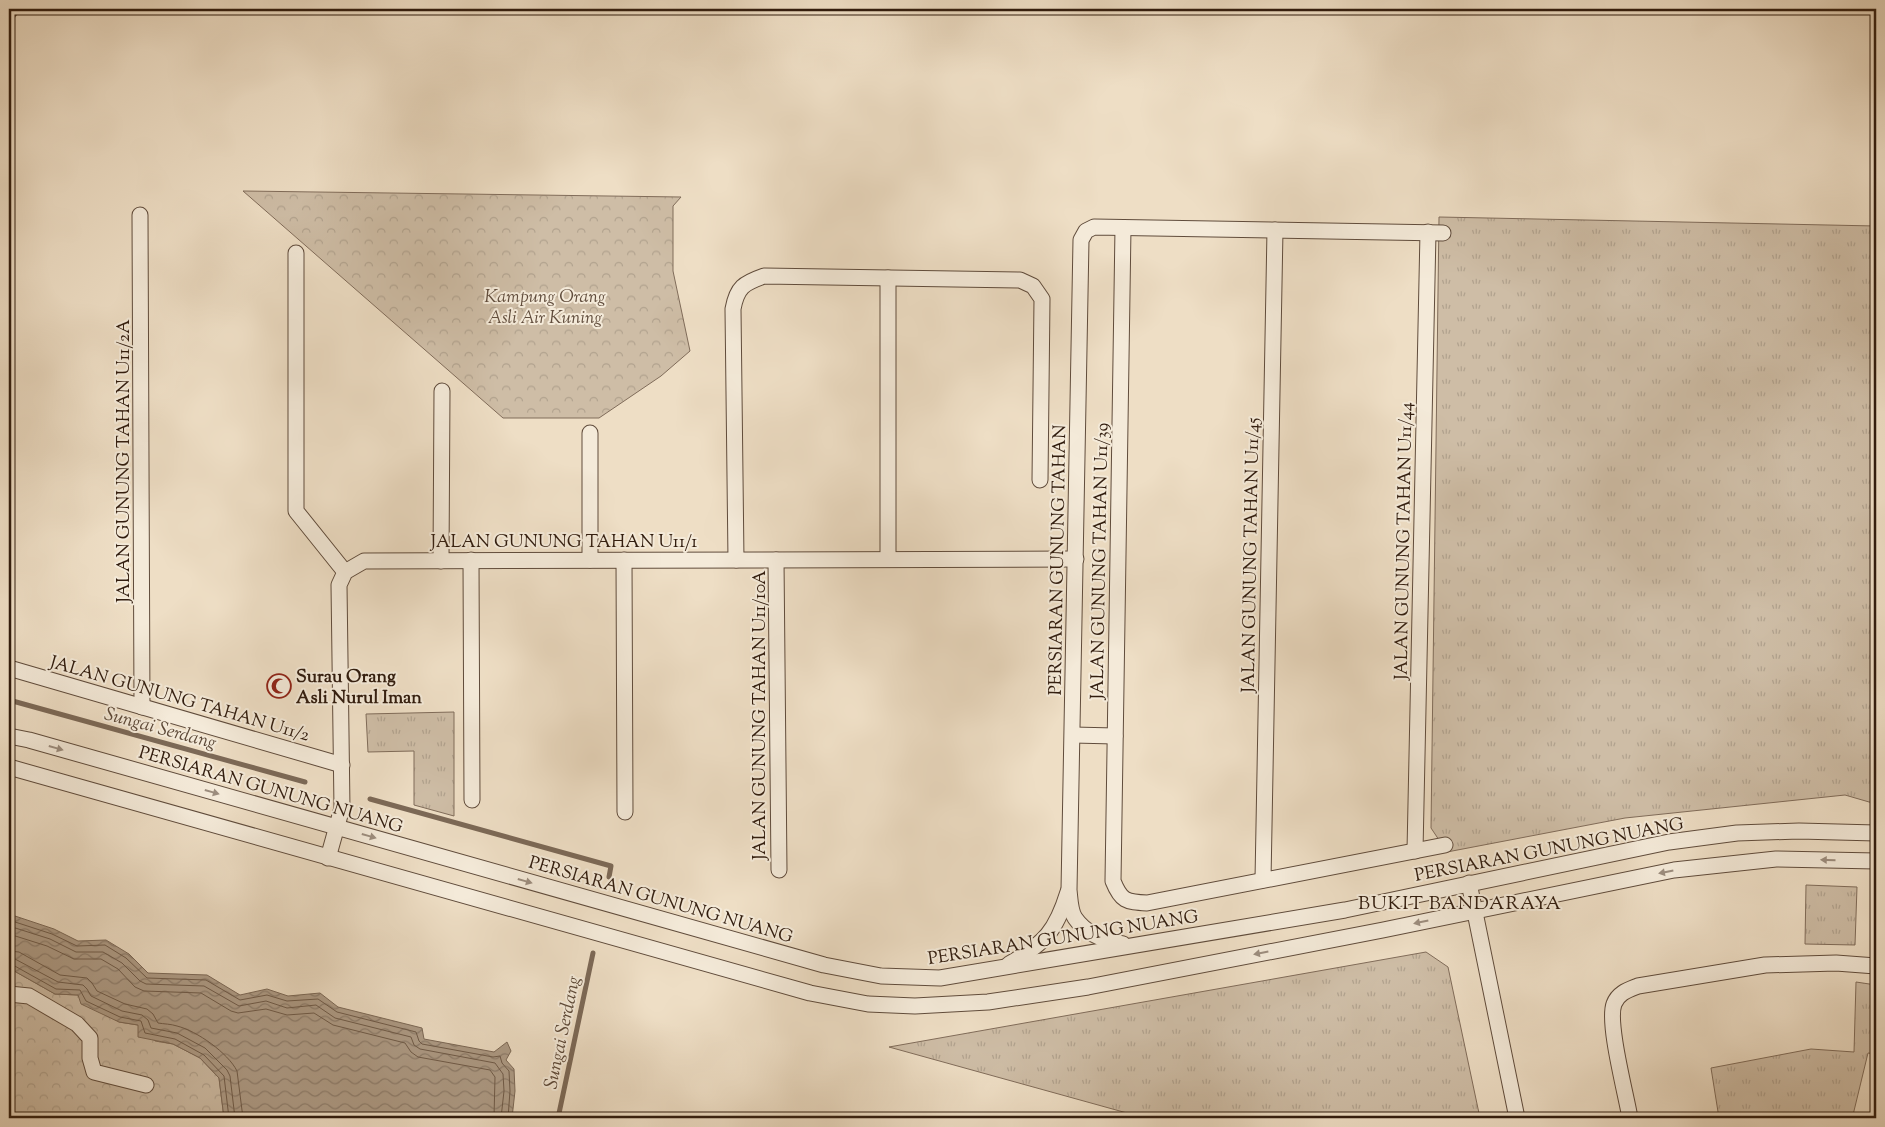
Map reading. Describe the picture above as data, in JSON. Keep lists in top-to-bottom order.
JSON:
{
  "streets": {
    "street": [
      "JALAN GUNUNG TAHAN U11/2A",
      "JALAN GUNUNG TAHAN U11/1",
      "JALAN GUNUNG TAHAN U11/44",
      "JALAN GUNUNG TAHAN U11/45",
      "PERSIARAN GUNUNG TAHAN",
      "JALAN GUNUNG TAHAN U11/39",
      "JALAN GUNUNG TAHAN U11/2",
      "JALAN GUNUNG TAHAN U11/10A",
      "PERSIARAN GUNUNG NUANG"
    ]
  },
  "crossings": [
    ["JALAN GUNUNG TAHAN U11/2A", "JALAN GUNUNG TAHAN U11/2"],
    ["JALAN GUNUNG TAHAN U11/1", "PERSIARAN GUNUNG TAHAN"],
    ["JALAN GUNUNG TAHAN U11/1", "JALAN GUNUNG TAHAN U11/10A"],
    ["JALAN GUNUNG TAHAN U11/44", "JALAN GUNUNG TAHAN U11/45"],
    ["JALAN GUNUNG TAHAN U11/45", "JALAN GUNUNG TAHAN U11/39"],
    ["PERSIARAN GUNUNG TAHAN", "JALAN GUNUNG TAHAN U11/39"]
  ],
  "districts": ["BUKIT BANDARAYA"],
  "water": ["Sungai Serdang"],
  "parks": ["Kampung Orang Asli Air Kuning"],
  "places": {
    "mosque": ["Surau Orang Asli Nurul Iman"]
  }
}
